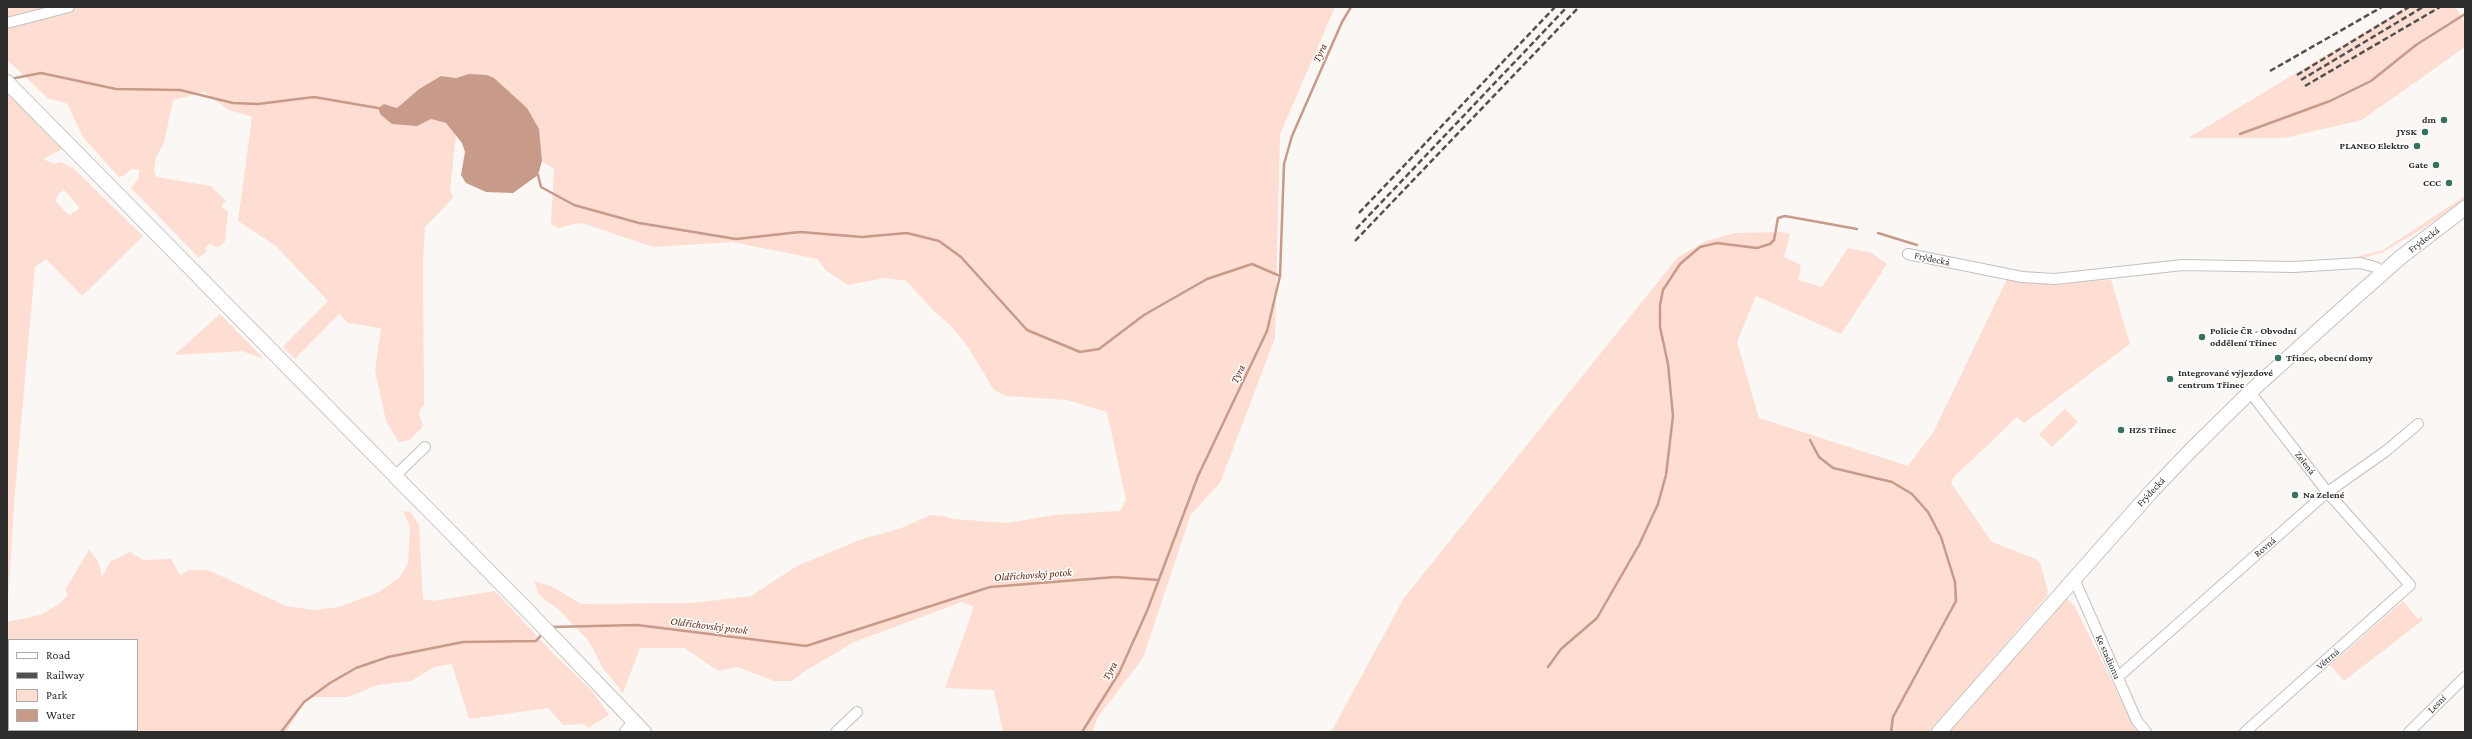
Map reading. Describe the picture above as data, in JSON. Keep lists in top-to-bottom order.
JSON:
{
  "streets": {
    "main road": ["Frýdecká"],
    "street": [
      "Zelená",
      "Rovná",
      "Ke stadionu",
      "Větrná",
      "Lesní"
    ]
  },
  "crossings": [
    ["Frýdecká", "Zelená"],
    ["Frýdecká", "Ke stadionu"],
    ["Zelená", "Rovná"],
    ["Zelená", "Větrná"],
    ["Rovná", "Ke stadionu"]
  ],
  "water": ["Tyra", "Oldřichovský potok"],
  "places": [
    "dm",
    "JYSK",
    "PLANEO Elektro",
    "Gate",
    "CCC",
    "Policie ČR - Obvodní oddělení Třinec",
    "Třinec, obecní domy",
    "Integrované výjezdové centrum Třinec",
    "HZS Třinec",
    "Na Zelené"
  ],
  "legend": [
    "Road",
    "Railway",
    "Park",
    "Water"
  ]
}
